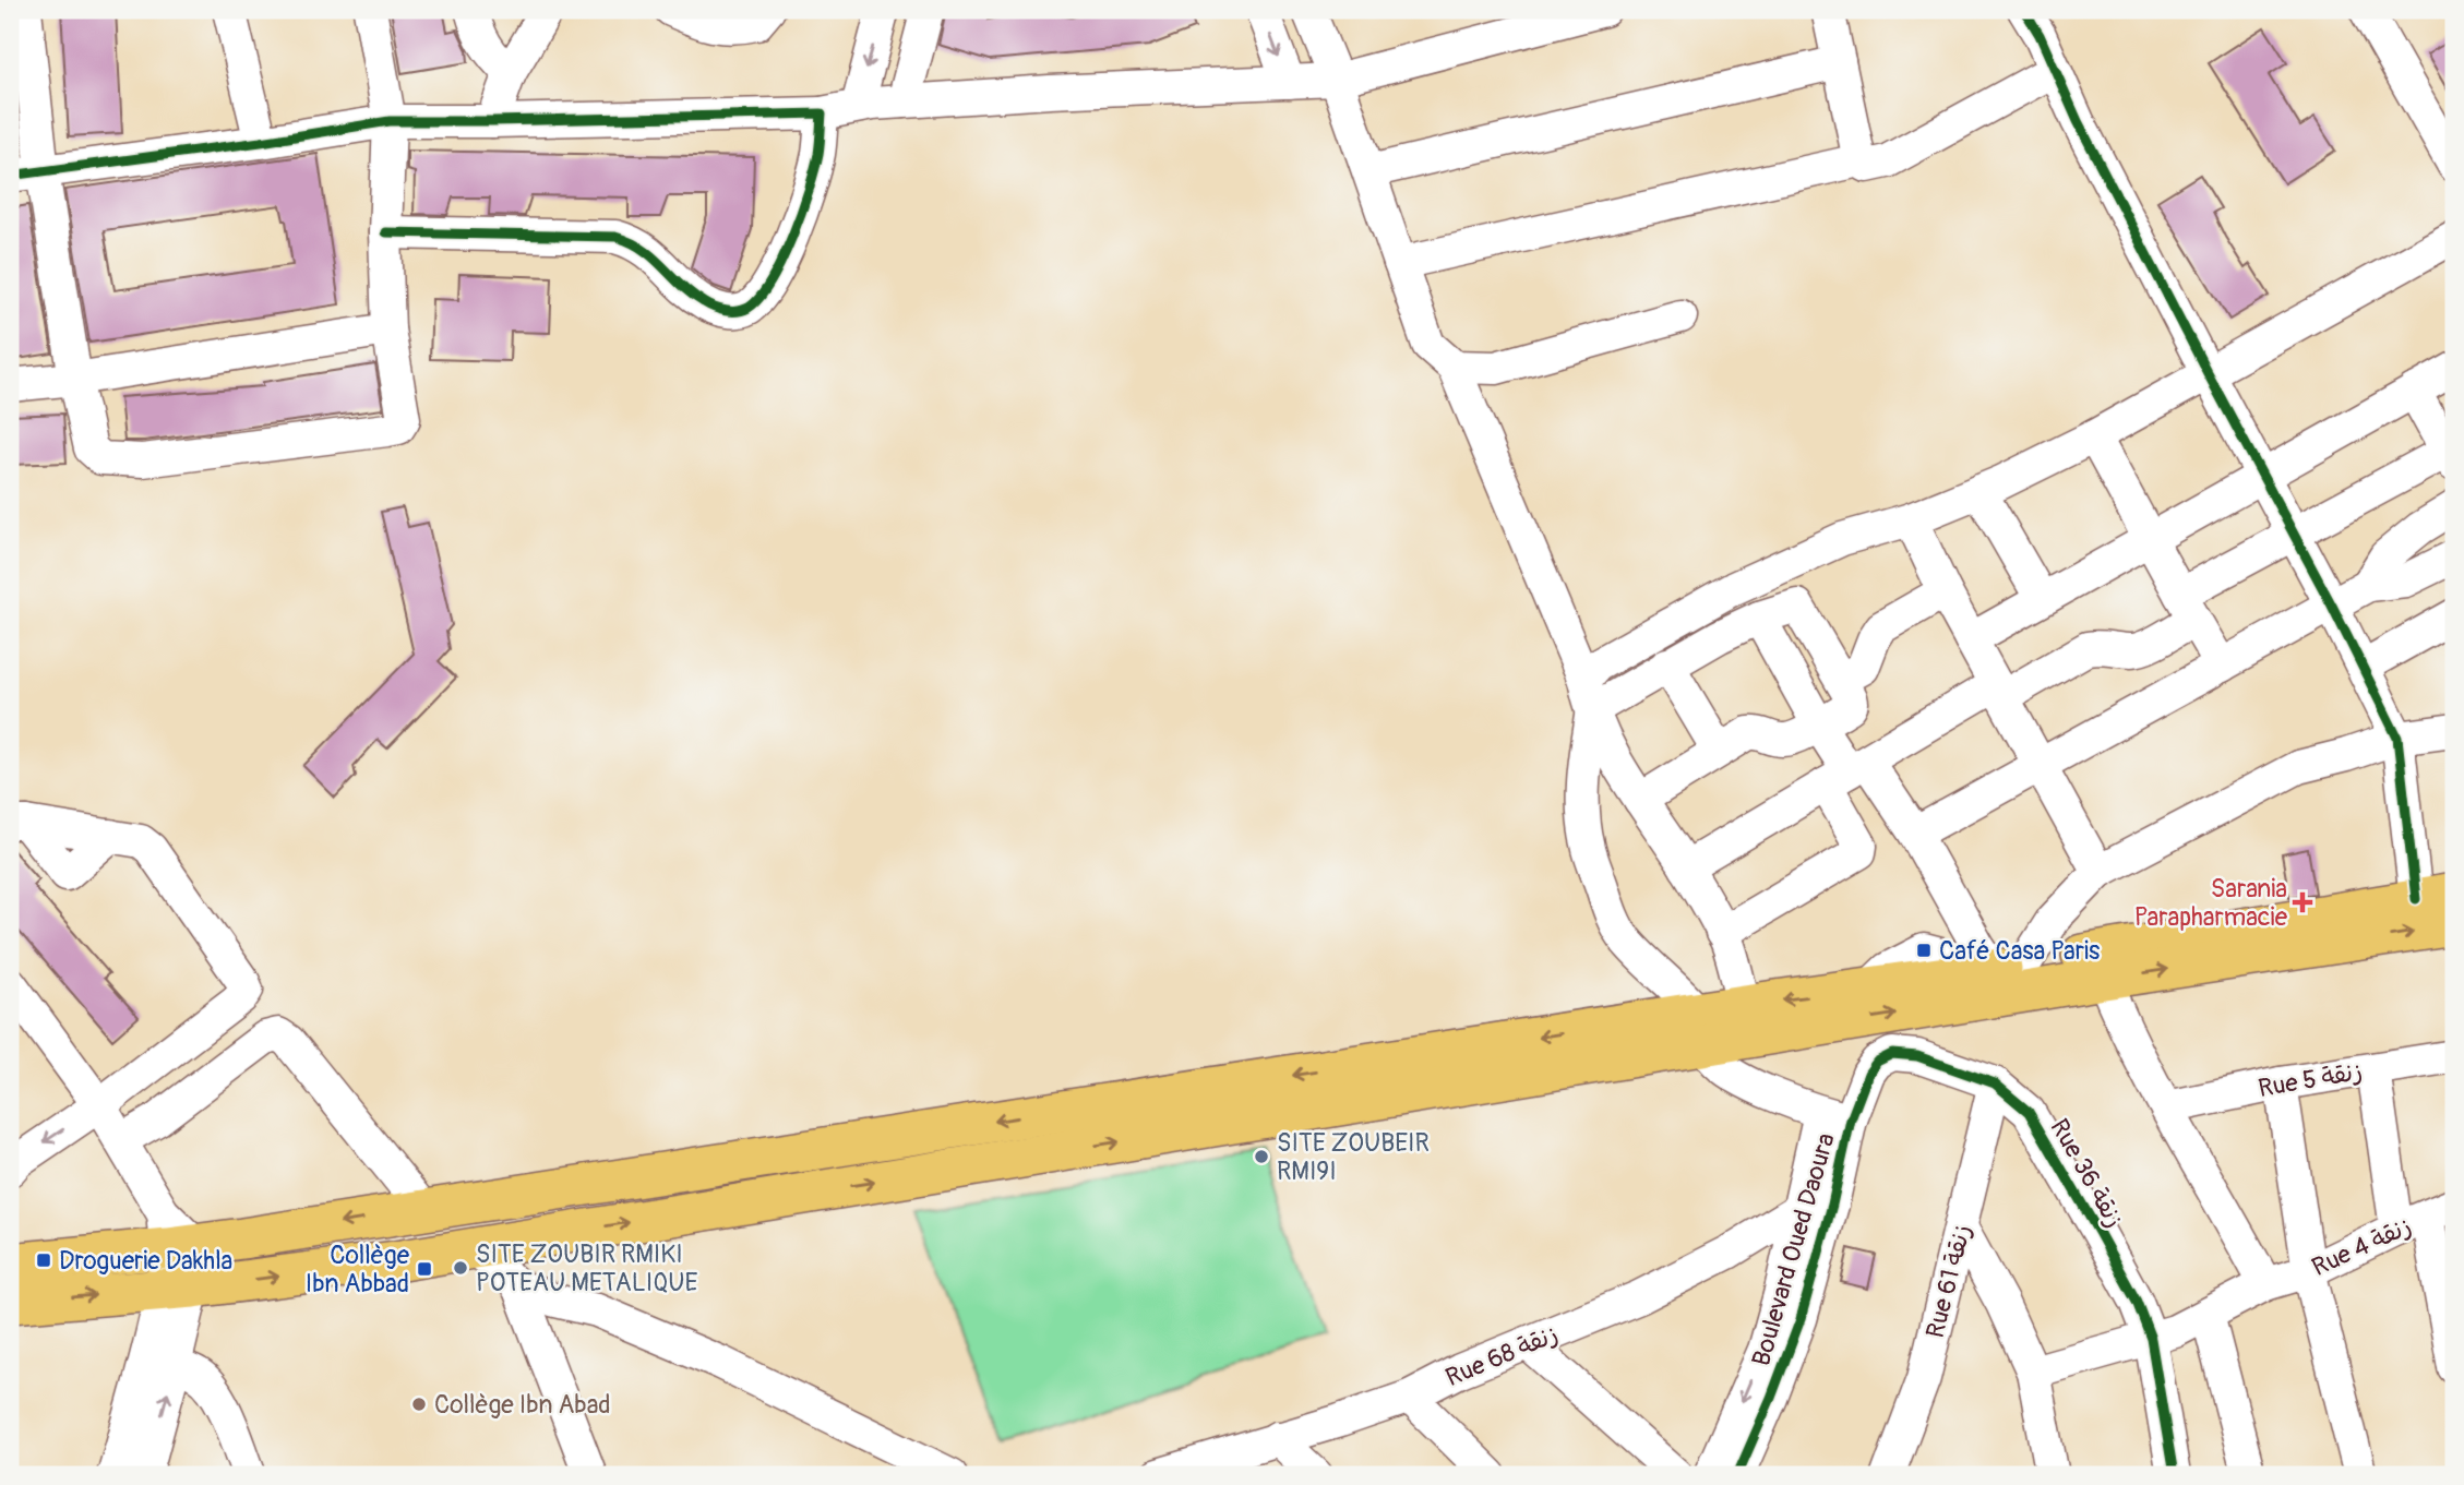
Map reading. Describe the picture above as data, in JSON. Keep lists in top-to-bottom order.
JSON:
{
  "streets": {
    "street": [
      "Rue 5 زنقة",
      "Rue 36 زنقة",
      "Rue 4 زنقة",
      "Boulevard Oued Daoura",
      "Rue 61 زنقة",
      "Rue 68 زنقة"
    ]
  },
  "crossings": [
    ["Rue 36 زنقة", "Rue 4 زنقة"],
    ["Rue 36 زنقة", "Boulevard Oued Daoura"],
    ["Rue 36 زنقة", "Rue 61 زنقة"],
    ["Boulevard Oued Daoura", "Rue 68 زنقة"]
  ],
  "places": {
    "health": ["Sarania Parapharmacie"],
    "transit": ["Café Casa Paris", "Droguerie Dakhla", "Collège Ibn Abbad"],
    "other": ["SITE ZOUBEIR RMI9I", "SITE ZOUBIR RMIKI POTEAU METALIQUE", "Collège Ibn Abad"]
  }
}
